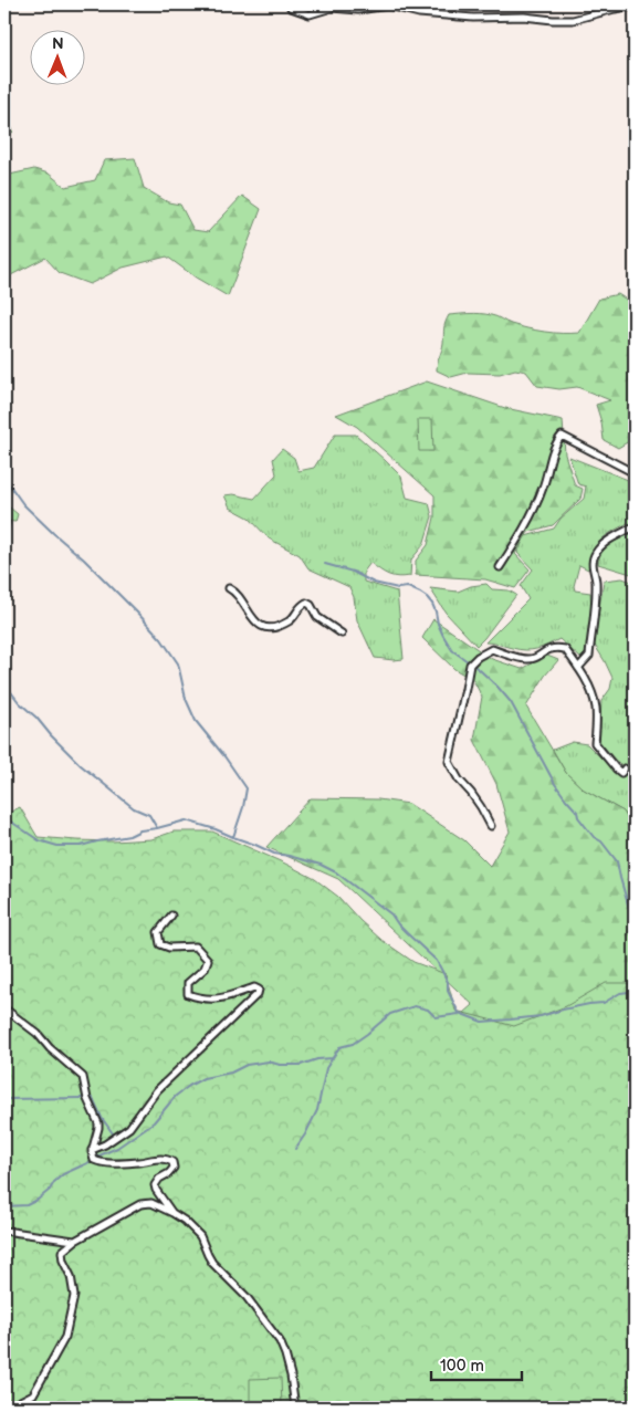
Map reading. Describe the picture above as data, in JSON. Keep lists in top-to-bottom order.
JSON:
{
  "scale_bar": "100 m",
  "north": "top"
}
